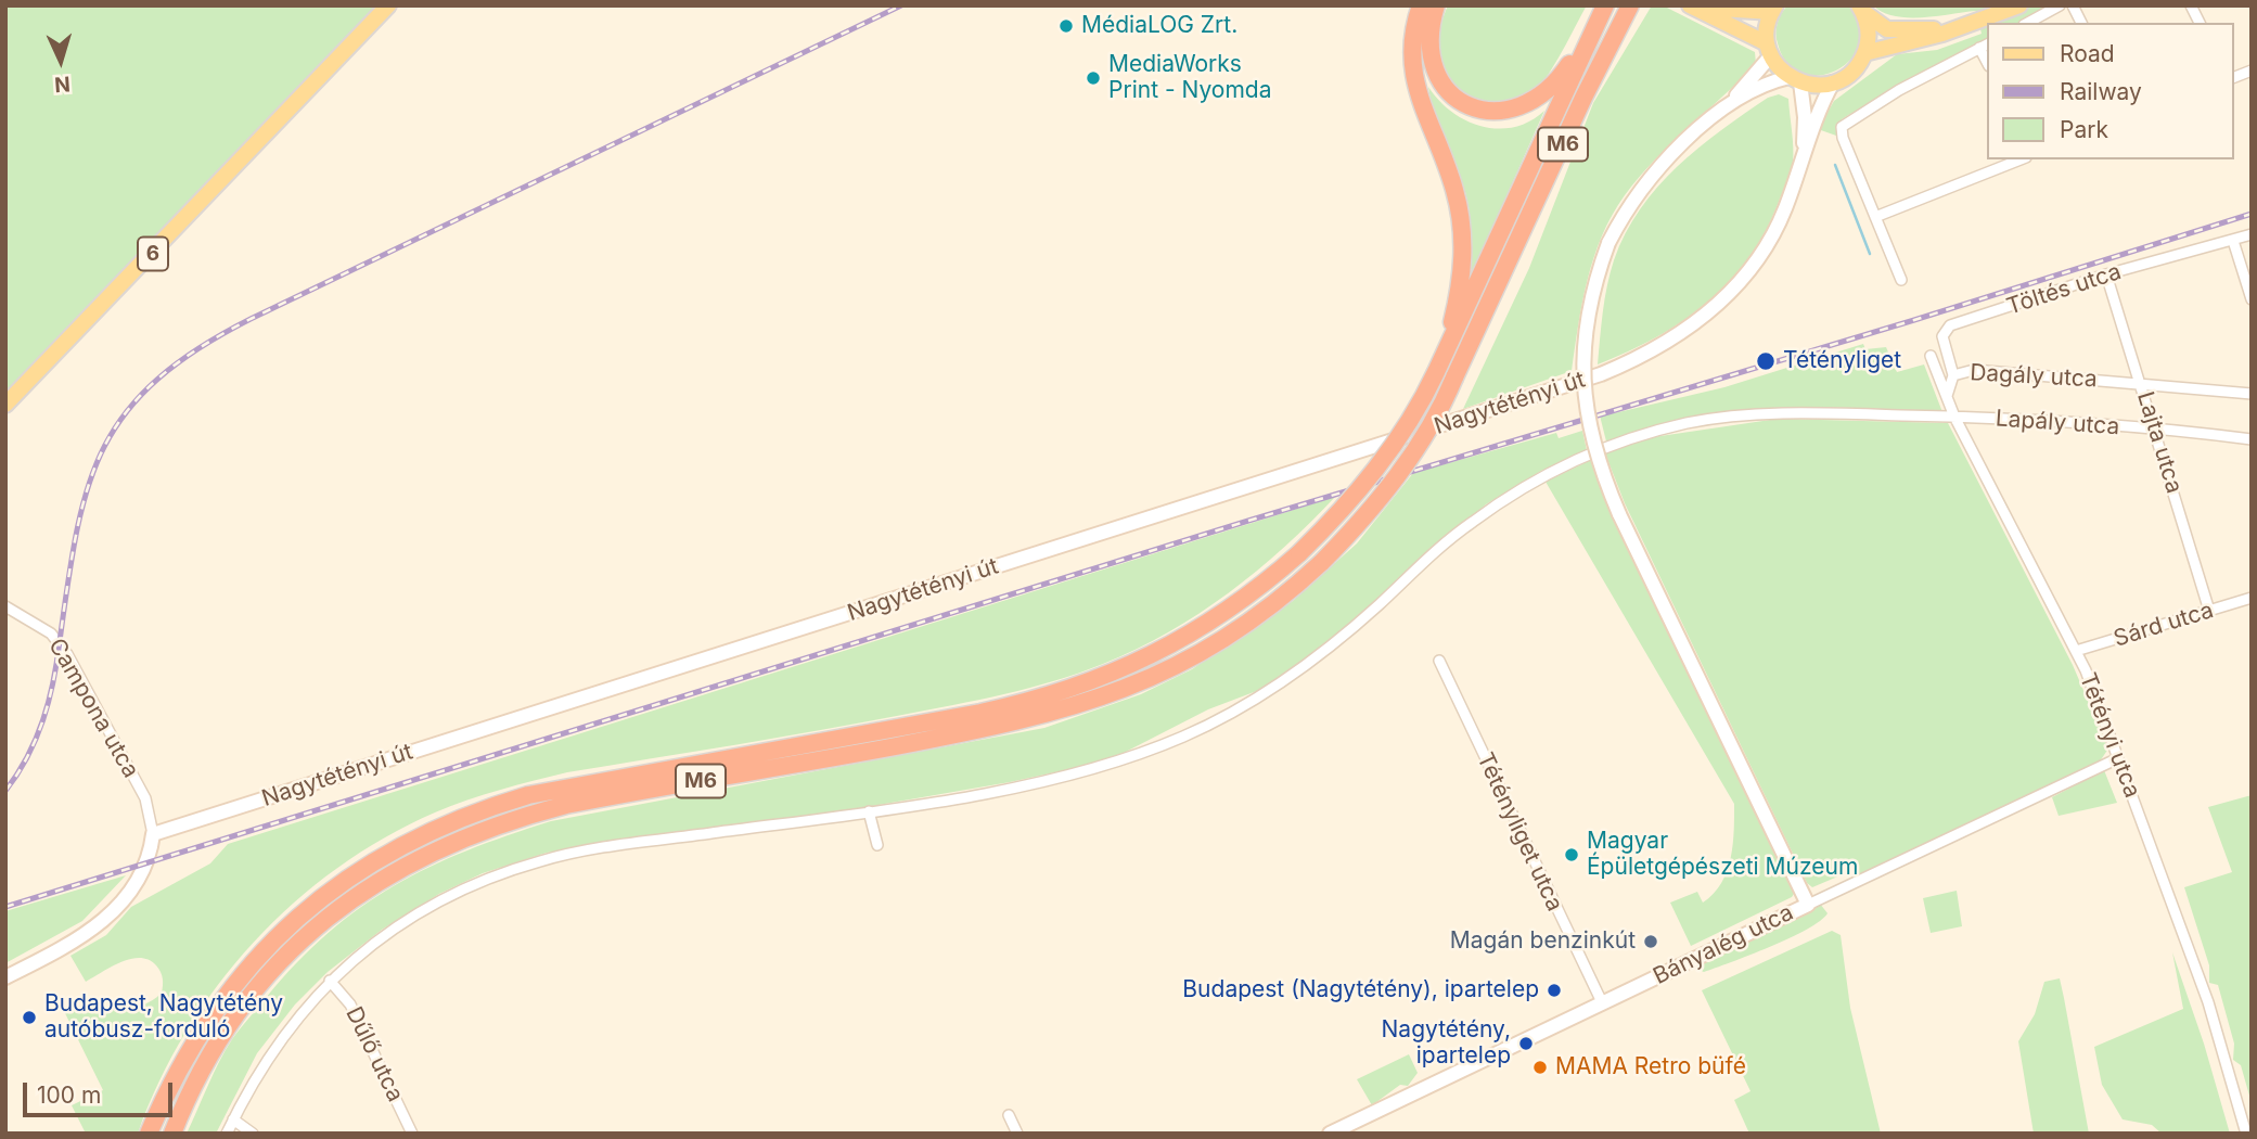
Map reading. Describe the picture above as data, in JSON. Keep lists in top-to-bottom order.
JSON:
{
  "streets": {
    "highway": ["M6"],
    "main road": ["6", "Nagytétényi út", "Bányalég utca"],
    "street": [
      "Töltés utca",
      "Dagály utca",
      "Lapály utca",
      "Lajta utca",
      "Sárd utca",
      "Campona utca",
      "Tétényi utca",
      "Tétényliget utca",
      "Dűlő utca"
    ]
  },
  "crossings": [
    ["Töltés utca", "Dagály utca"],
    ["Töltés utca", "Lajta utca"],
    ["Dagály utca", "Lajta utca"],
    ["Nagytétényi út", "Campona utca"],
    ["Lapály utca", "Lajta utca"],
    ["Lapály utca", "Tétényi utca"],
    ["Lapály utca", "Dűlő utca"],
    ["Lajta utca", "Sárd utca"],
    ["Sárd utca", "Tétényi utca"],
    ["Tétényi utca", "Bányalég utca"],
    ["Tétényliget utca", "Bányalég utca"]
  ],
  "places": [
    "MédiaLOG Zrt.",
    "MediaWorks Print - Nyomda",
    "Tétényliget",
    "Magyar Épületgépészeti Múzeum",
    "Magán benzinkút",
    "Budapest (Nagytétény), ipartelep",
    "Budapest, Nagytétény autóbusz-forduló",
    "Nagytétény, ipartelep",
    "MAMA Retro büfé"
  ],
  "legend": ["Road", "Railway", "Park"],
  "scale_bar": "100 m",
  "north": "bottom"
}
